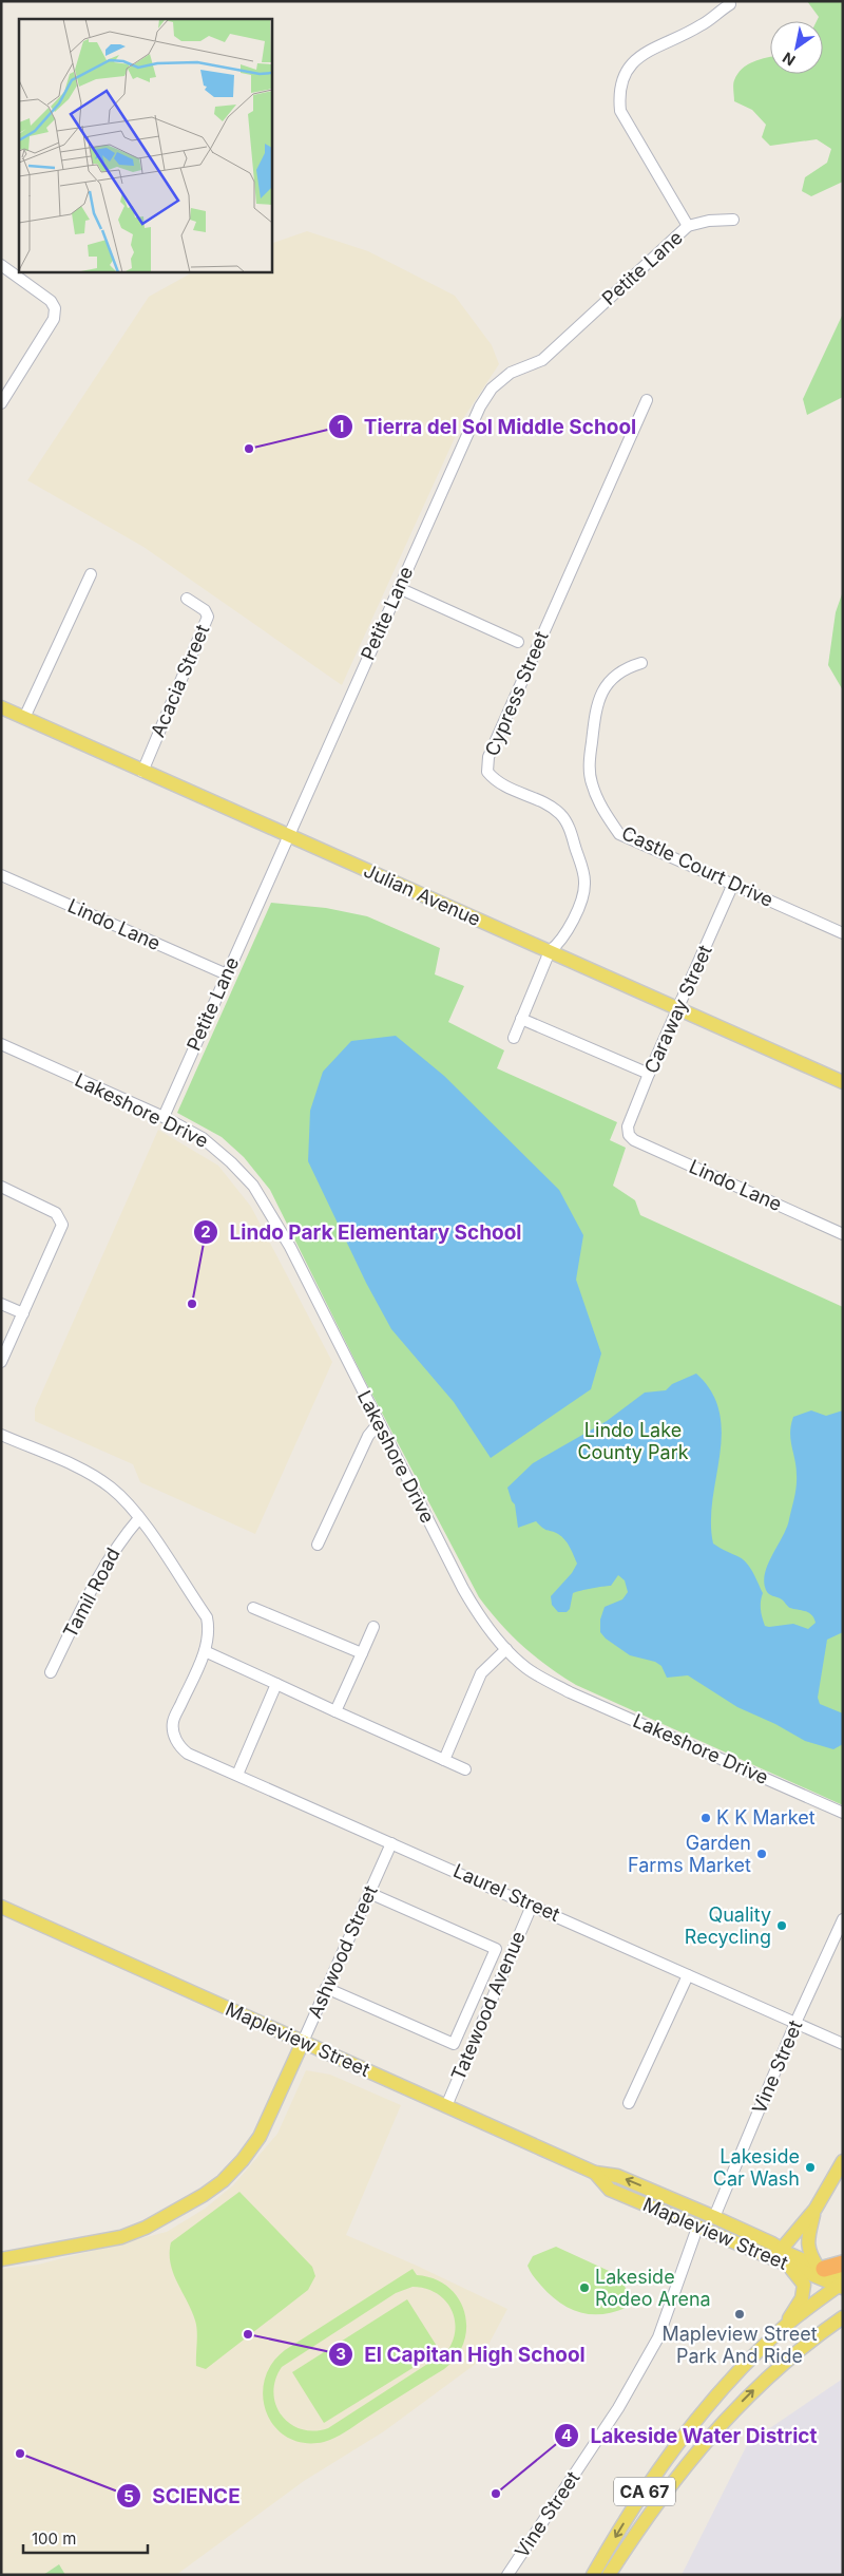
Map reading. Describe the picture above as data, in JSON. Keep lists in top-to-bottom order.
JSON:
{
  "streets": {
    "main road": [
      "Julian Avenue",
      "Ashwood Street",
      "Mapleview Street",
      "CA 67"
    ],
    "street": [
      "Petite Lane",
      "Acacia Street",
      "Cypress Street",
      "Castle Court Drive",
      "Lindo Lane",
      "Caraway Street",
      "Lakeshore Drive",
      "Tamil Road",
      "Laurel Street",
      "Tatewood Avenue",
      "Vine Street"
    ]
  },
  "crossings": [
    ["Petite Lane", "Julian Avenue"],
    ["Petite Lane", "Lindo Lane"],
    ["Petite Lane", "Lakeshore Drive"],
    ["Acacia Street", "Julian Avenue"],
    ["Cypress Street", "Julian Avenue"],
    ["Castle Court Drive", "Caraway Street"],
    ["Julian Avenue", "Caraway Street"],
    ["Lindo Lane", "Caraway Street"],
    ["Laurel Street", "Ashwood Street"],
    ["Laurel Street", "Tatewood Avenue"],
    ["Laurel Street", "Vine Street"],
    ["Ashwood Street", "Mapleview Street"],
    ["Tatewood Avenue", "Mapleview Street"],
    ["Mapleview Street", "Vine Street"],
    ["Mapleview Street", "CA 67"]
  ],
  "parks": ["Lindo Lake County Park"],
  "places": [
    "Tierra del Sol Middle School",
    "Lindo Park Elementary School",
    "K K Market",
    "Garden Farms Market",
    "Quality Recycling",
    "Lakeside Car Wash",
    "Lakeside Rodeo Arena",
    "Mapleview Street Park And Ride",
    "El Capitan High School",
    "SCIENCE",
    "Lakeside Water District"
  ],
  "scale_bar": "100 m",
  "north": "bottom left"
}
